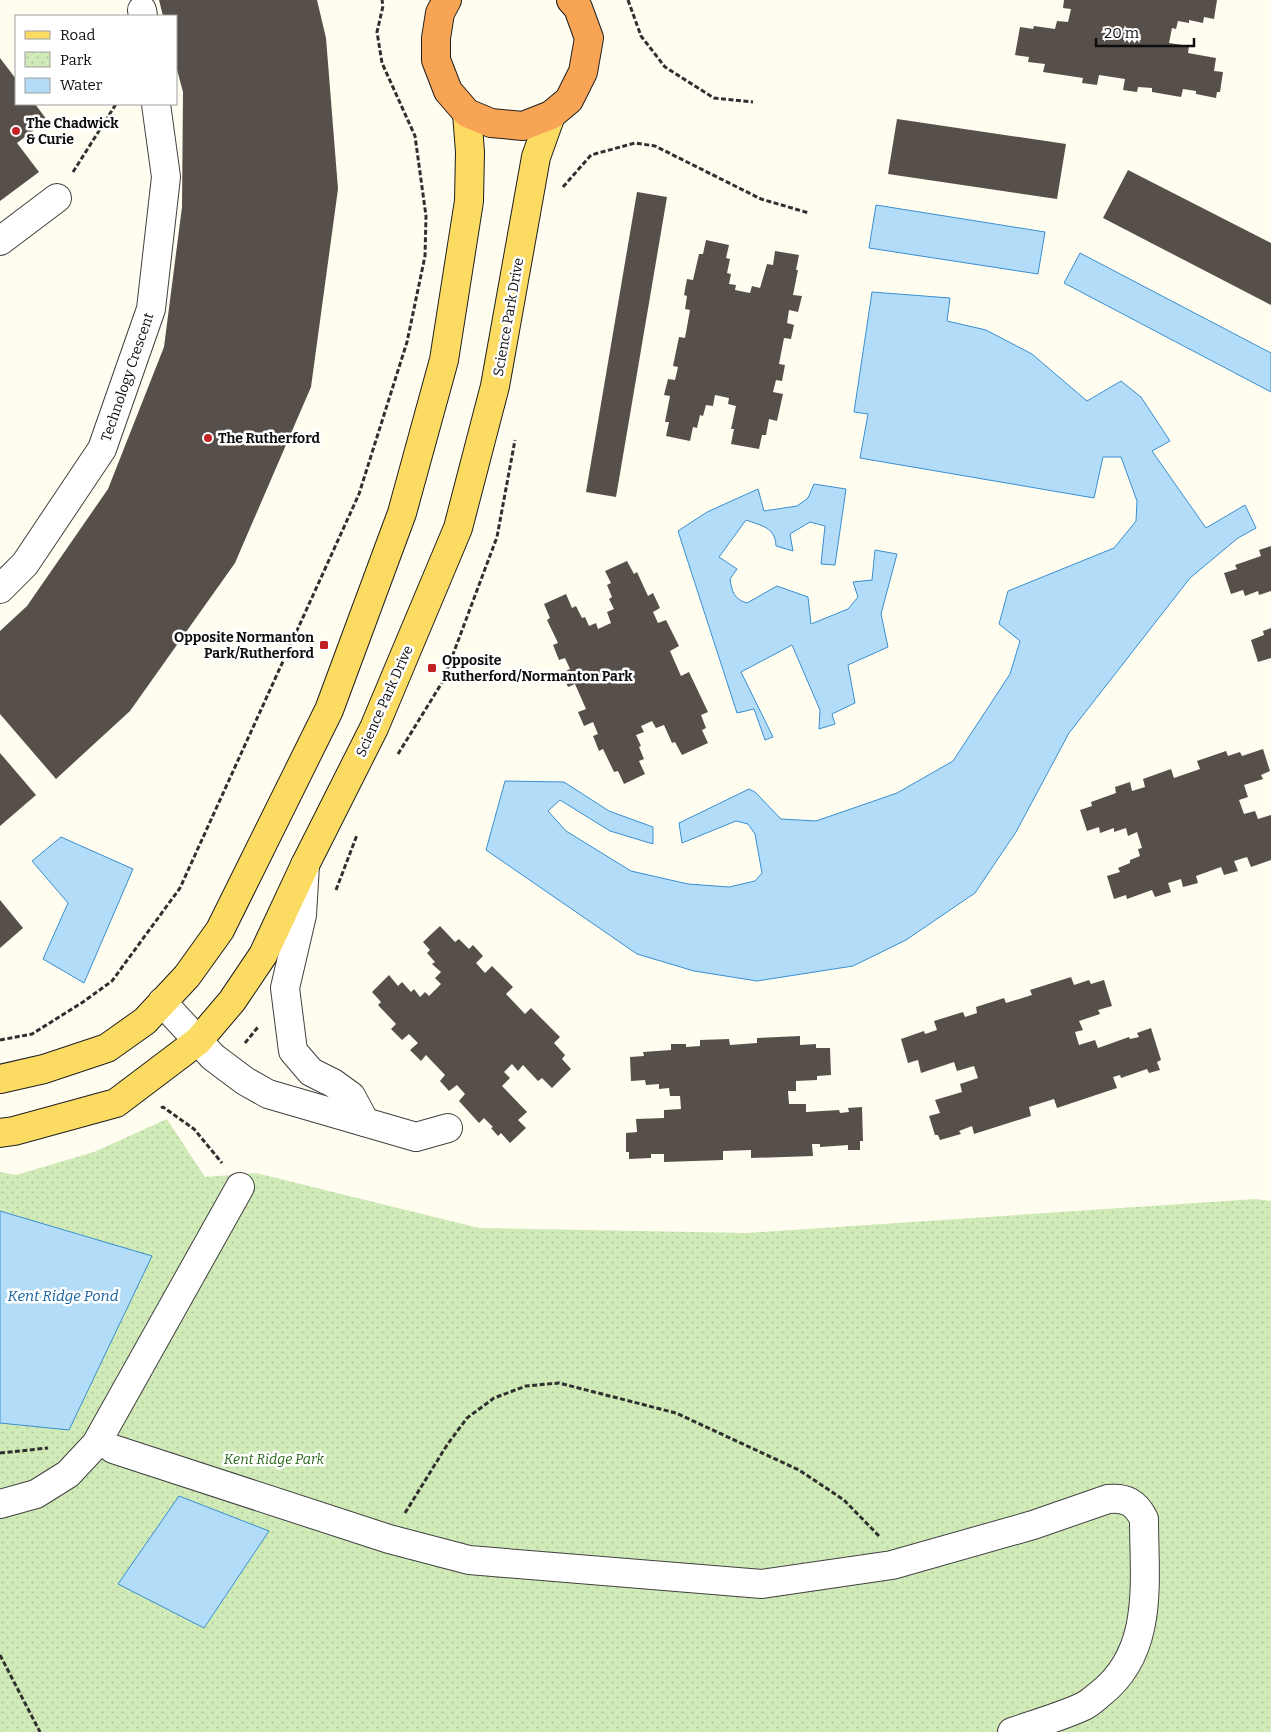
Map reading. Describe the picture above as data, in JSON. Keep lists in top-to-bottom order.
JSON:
{
  "streets": {
    "main road": ["Science Park Drive"],
    "street": ["Technology Crescent"]
  },
  "water": ["Kent Ridge Pond"],
  "parks": ["Kent Ridge Park"],
  "places": {
    "other": ["The Chadwick & Curie", "The Rutherford"],
    "transit": ["Opposite Normanton Park/Rutherford", "Opposite Rutherford/Normanton Park"]
  },
  "legend": ["Road", "Park", "Water"],
  "scale_bar": "20 m"
}
